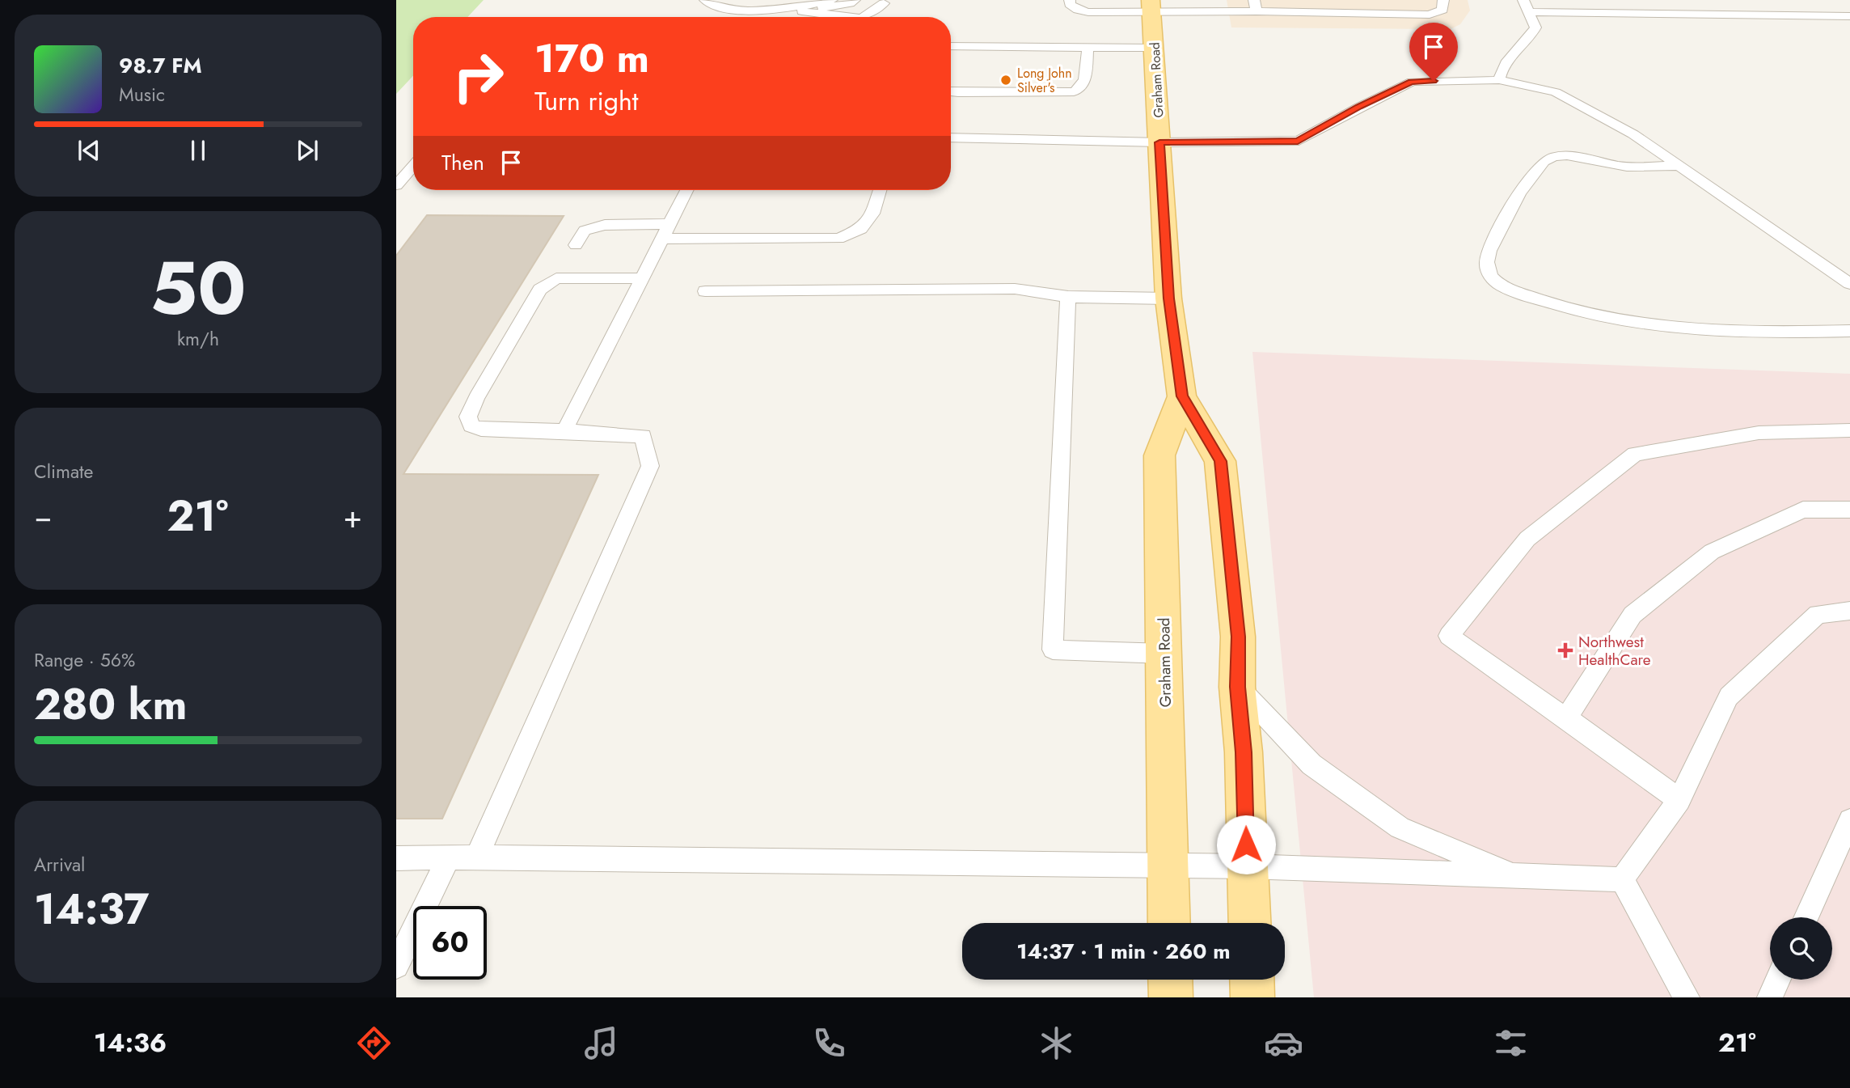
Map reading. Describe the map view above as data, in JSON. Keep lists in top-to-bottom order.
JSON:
{
  "streets": {
    "main road": ["Graham Road"]
  },
  "places": {
    "other": ["Long John Silver's"],
    "health": ["Northwest HealthCare"]
  },
  "page": {
    "turn": ["170 m", "Turn right"],
    "song": ["98.7 FM", "Music"],
    "then": "Then",
    "tile": [
      ["50", "km/h"],
      "Climate",
      ["Range · 56%", "280 km"],
      ["Arrival", "14:37"]
    ],
    "heat": ["−", "21°", "+"],
    "limit": "60",
    "trip": "14:37 · 1 min · 260 m",
    "tabs": ["14:36", "21°"]
  }
}
